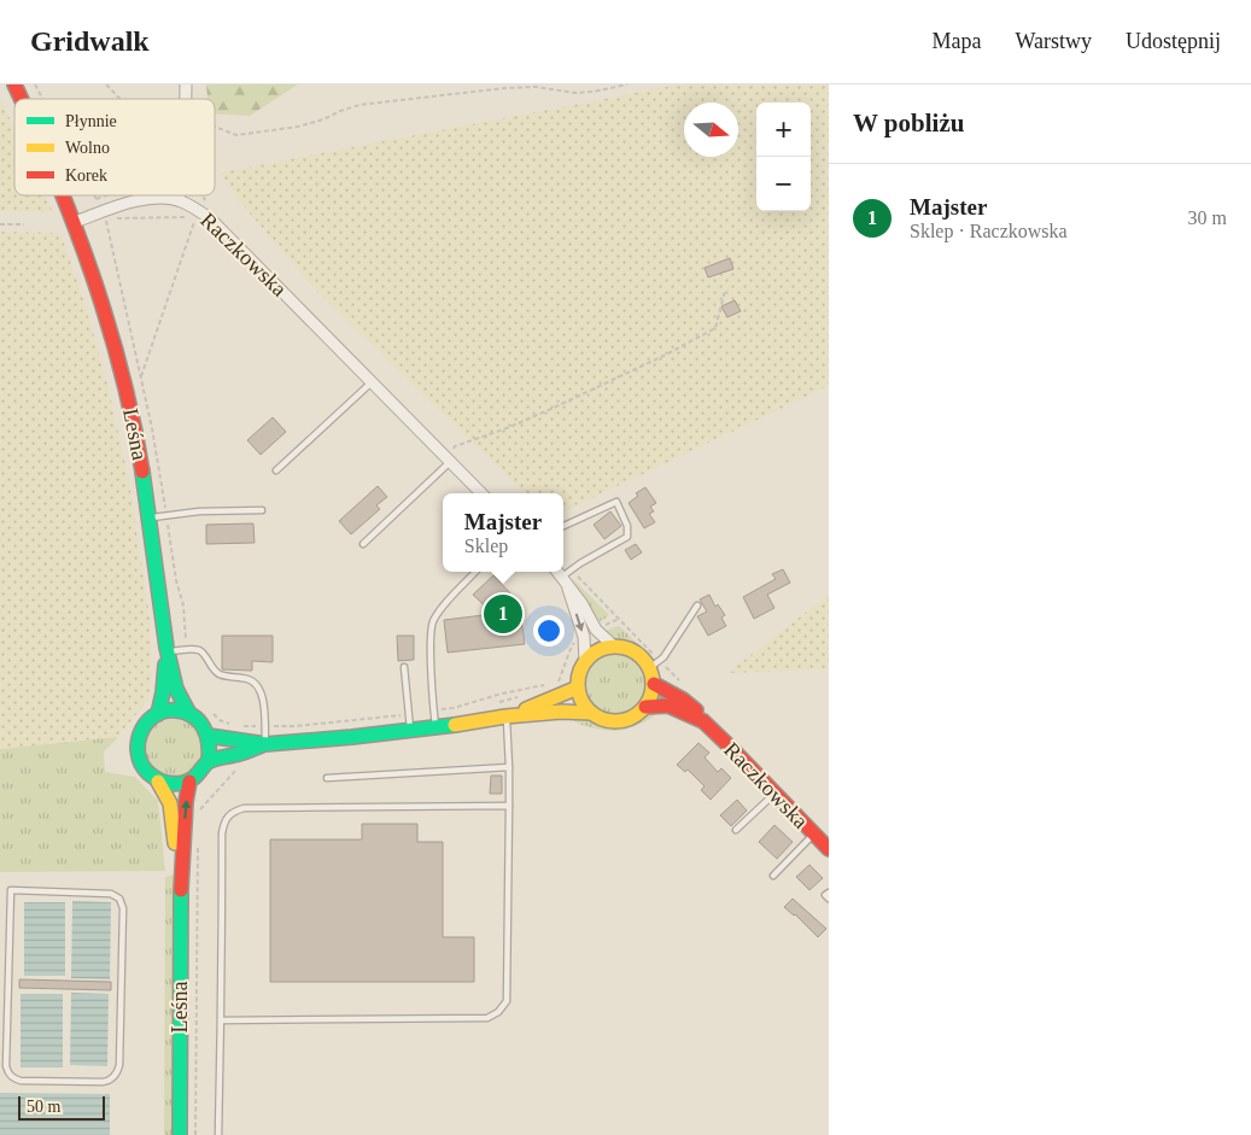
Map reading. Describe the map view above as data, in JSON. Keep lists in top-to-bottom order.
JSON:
{
  "streets": {
    "main road": ["Raczkowska", "Leśna"]
  },
  "crossings": [
    ["Raczkowska", "Leśna"]
  ],
  "legend": ["Płynnie", "Wolno", "Korek"],
  "scale_bar": "50 m",
  "north": "right",
  "page": {
    "header": "Gridwalk",
    "nav": ["Mapa", "Warstwy", "Udostępnij"],
    "heading": "W pobliżu",
    "map_buttons": ["+", "−"],
    "list": [
      {
        "mark": "1",
        "name": "Majster",
        "note": "Sklep · Raczkowska",
        "value": "30 m"
      }
    ],
    "popup": ["Majster", "Sklep"],
    "pins": "1",
    "scale": "50 m"
  }
}
